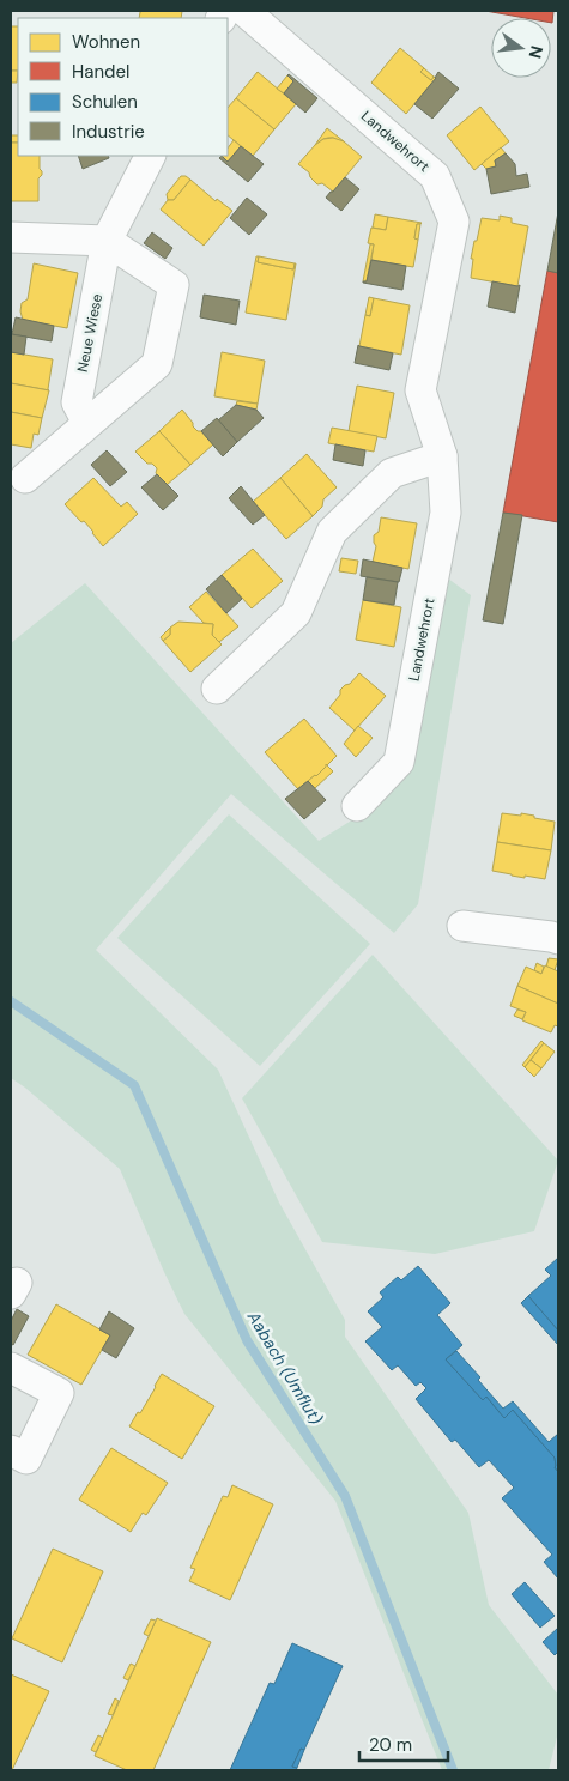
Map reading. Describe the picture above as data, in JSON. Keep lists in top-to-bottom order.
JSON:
{
  "streets": {
    "street": ["Landwehrort", "Neue Wiese"]
  },
  "water": ["Aabach (Umflut)"],
  "legend": [
    "Wohnen",
    "Handel",
    "Schulen",
    "Industrie"
  ],
  "scale_bar": "20 m",
  "north": "right"
}
